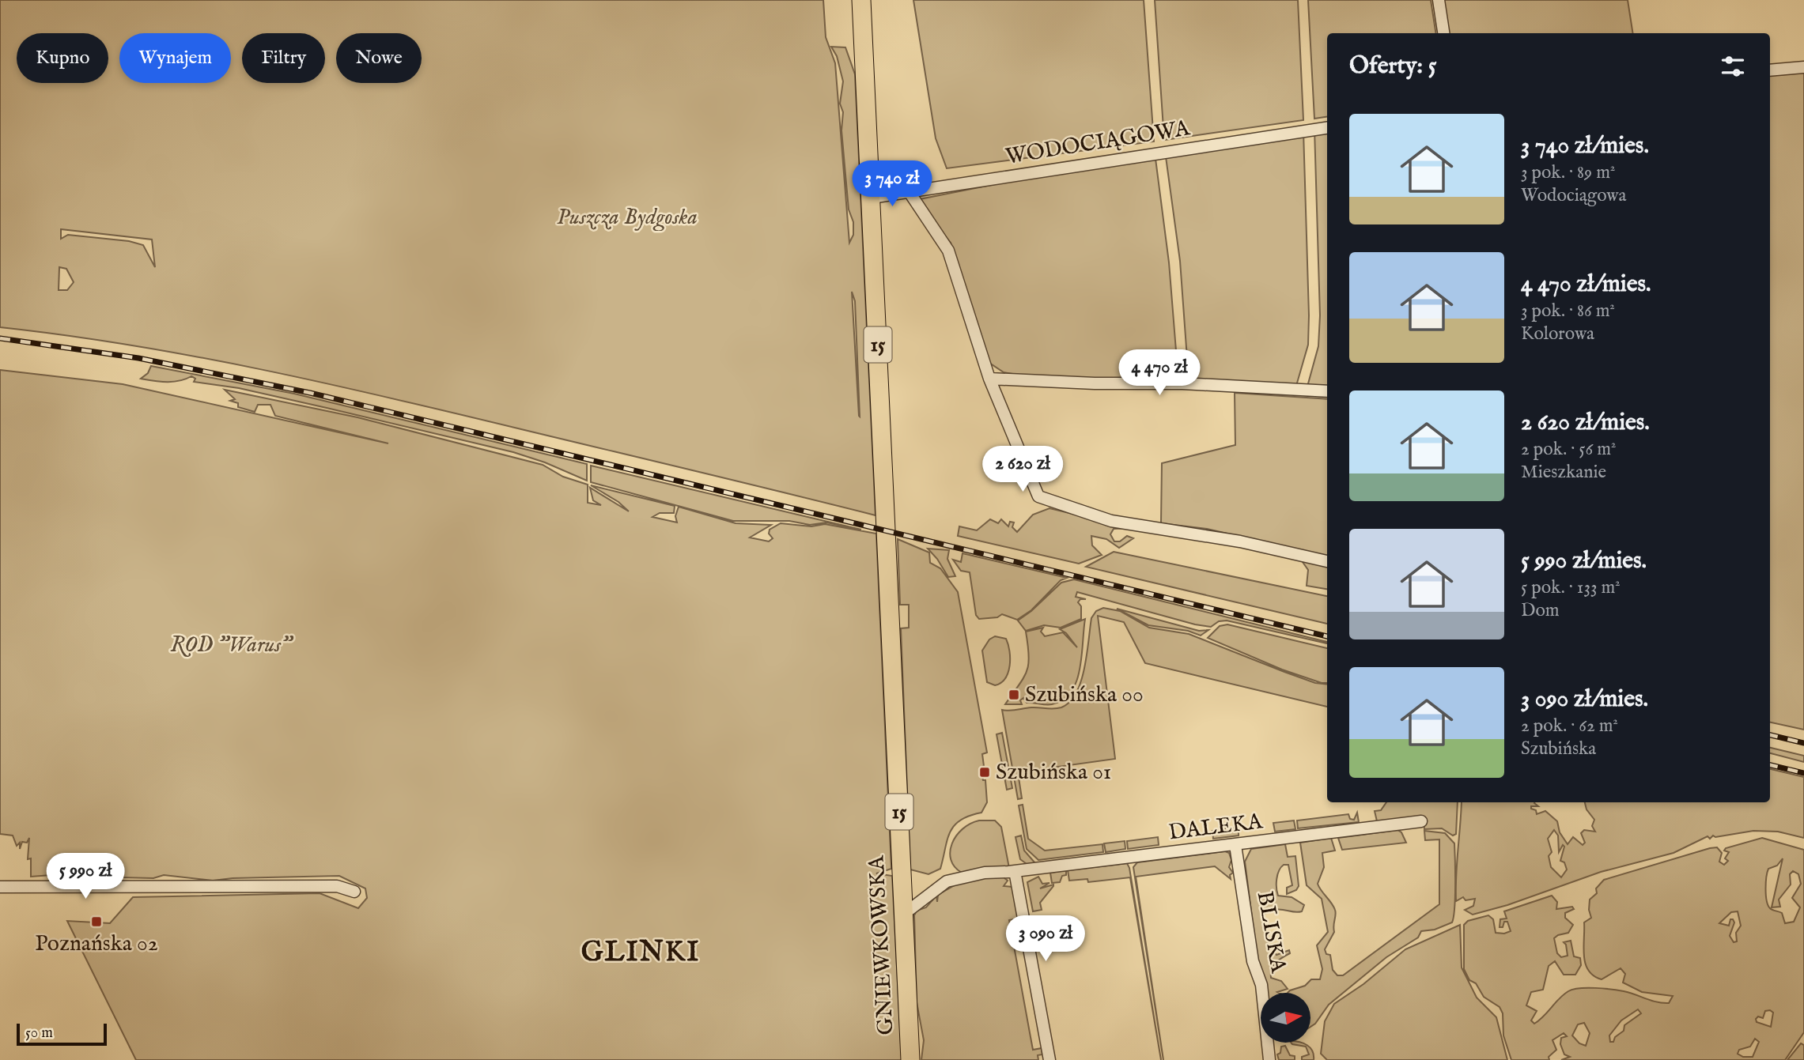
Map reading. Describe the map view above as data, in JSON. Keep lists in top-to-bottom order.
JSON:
{
  "streets": {
    "main road": ["15", "GNIEWKOWSKA"],
    "street": ["WODOCIĄGOWA", "DALEKA", "BLISKA"]
  },
  "crossings": [
    ["WODOCIĄGOWA", "15"],
    ["WODOCIĄGOWA", "GNIEWKOWSKA"],
    ["15", "GNIEWKOWSKA"],
    ["DALEKA", "BLISKA"],
    ["DALEKA", "GNIEWKOWSKA"]
  ],
  "districts": ["GLINKI"],
  "parks": ["Puszcza Bydgoska", "ROD \"Warus\""],
  "places": {
    "transit": ["Szubińska 00", "Szubińska 01", "Poznańska 02"]
  },
  "scale_bar": "50 m",
  "north": "right",
  "page": {
    "chip": [
      "Kupno",
      "Wynajem",
      "Filtry",
      "Nowe"
    ],
    "heading": "Oferty: 5",
    "list": [
      {
        "name": "3 740 zł/mies.",
        "note": "3 pok. · 89 m² · Wodociągowa"
      },
      {
        "name": "4 470 zł/mies.",
        "note": "3 pok. · 86 m² · Kolorowa"
      },
      {
        "name": "2 620 zł/mies.",
        "note": "2 pok. · 56 m² · Mieszkanie"
      },
      {
        "name": "5 990 zł/mies.",
        "note": "5 pok. · 133 m² · Dom"
      },
      {
        "name": "3 090 zł/mies.",
        "note": "2 pok. · 62 m² · Szubińska"
      }
    ],
    "price": [
      "3 740 zł",
      "4 470 zł",
      "2 620 zł",
      "5 990 zł",
      "3 090 zł"
    ],
    "scale": "50 m"
  }
}
